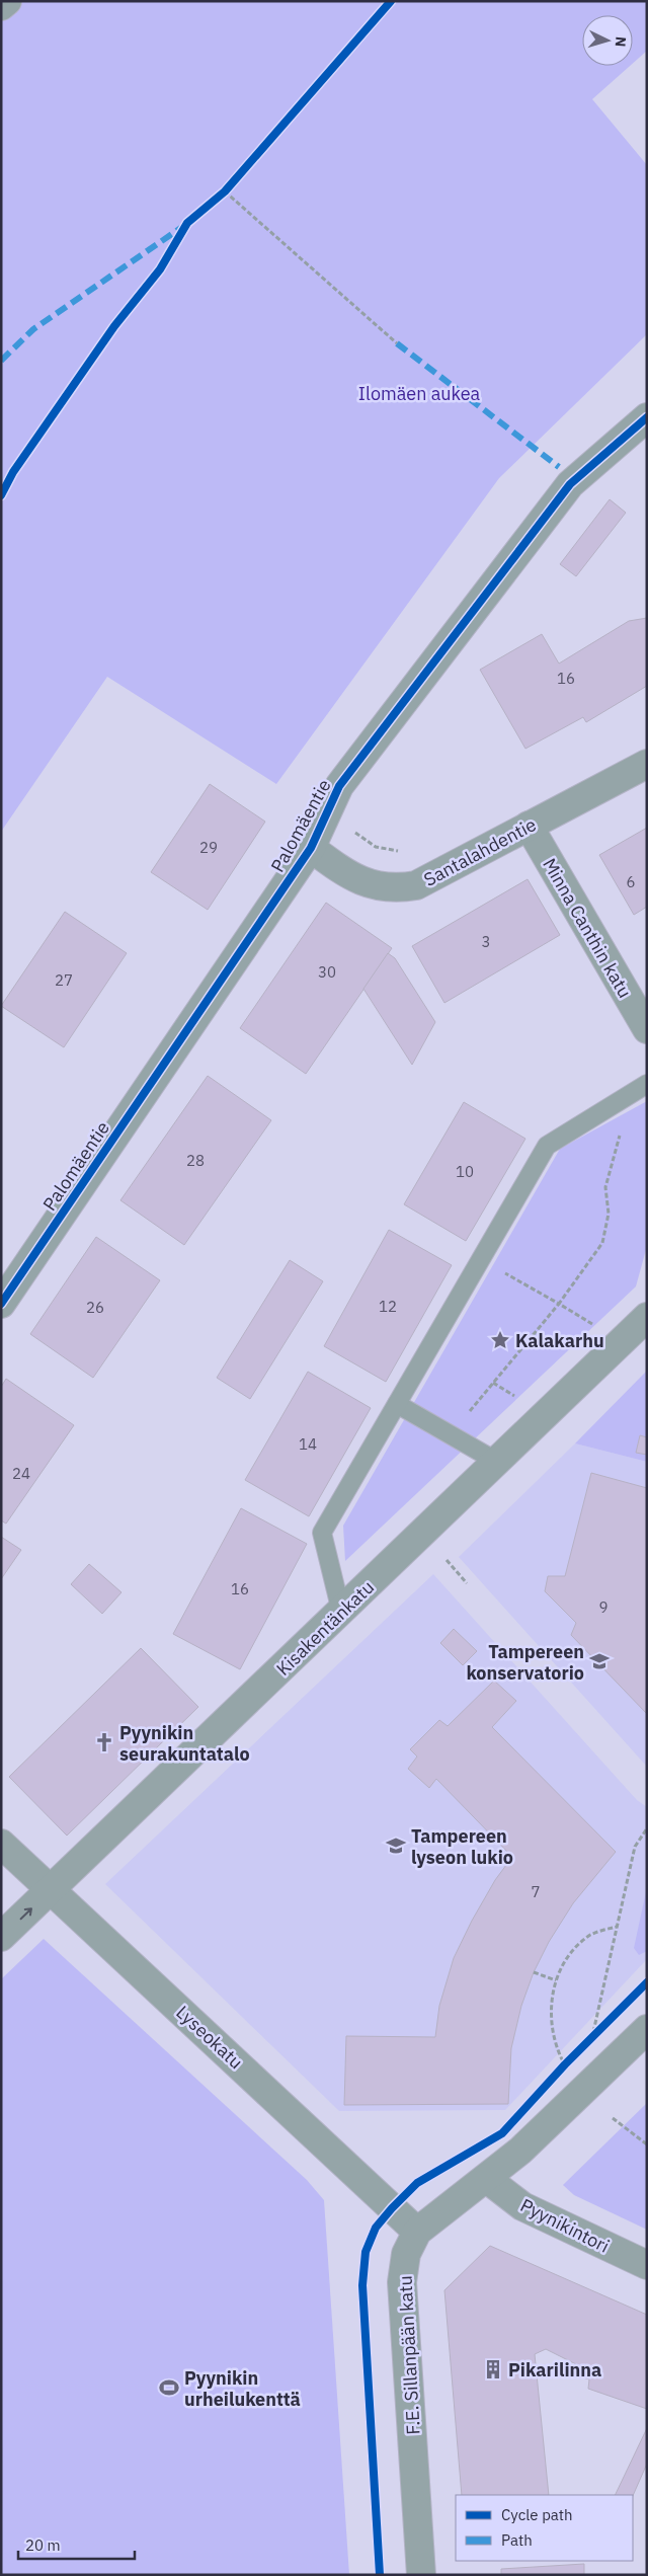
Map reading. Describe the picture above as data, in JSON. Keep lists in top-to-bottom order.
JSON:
{
  "streets": {
    "street": [
      "Palomäentie",
      "Santalahdentie",
      "Minna Canthin katu",
      "Kisakentänkatu",
      "Lyseokatu",
      "Pyynikintori",
      "F.E. Sillanpään katu"
    ]
  },
  "crossings": [
    ["Palomäentie", "Santalahdentie"],
    ["Santalahdentie", "Minna Canthin katu"],
    ["Kisakentänkatu", "Lyseokatu"],
    ["Lyseokatu", "F.E. Sillanpään katu"],
    ["Pyynikintori", "F.E. Sillanpään katu"]
  ],
  "parks": ["Ilomäen aukea"],
  "places": {
    "place": ["Kalakarhu"],
    "school or university": ["Tampereen konservatorio", "Tampereen lyseon lukio"],
    "church": ["Pyynikin seurakuntatalo"],
    "building": ["Pikarilinna"],
    "sports": ["Pyynikin urheilukenttä"]
  },
  "house_numbers": [
    "16",
    "29",
    "6",
    "3",
    "30",
    "27",
    "28",
    "10",
    "12",
    "26",
    "14",
    "24",
    "16",
    "9",
    "7"
  ],
  "legend": ["Cycle path", "Path"],
  "scale_bar": "20 m",
  "north": "right"
}
